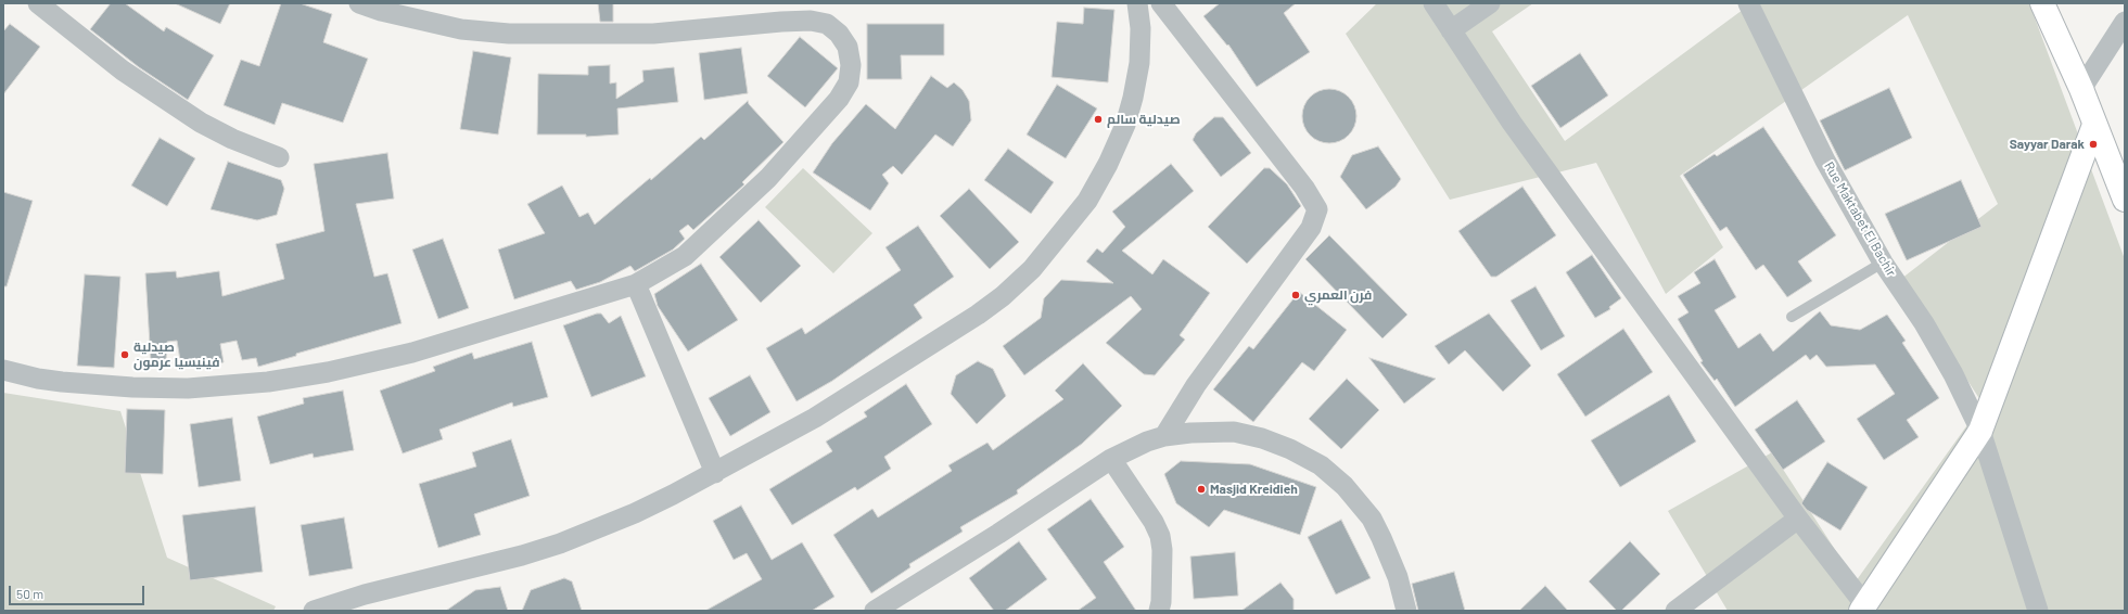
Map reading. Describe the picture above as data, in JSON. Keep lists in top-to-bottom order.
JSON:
{
  "streets": {
    "street": ["Rue Maktabet El Bachir"]
  },
  "places": [
    "صيدلية سالم",
    "Sayyar Darak",
    "فرن العمري",
    "صيدلية فينيسيا عرمون",
    "Masjid Kreidieh"
  ],
  "scale_bar": "50 m"
}
